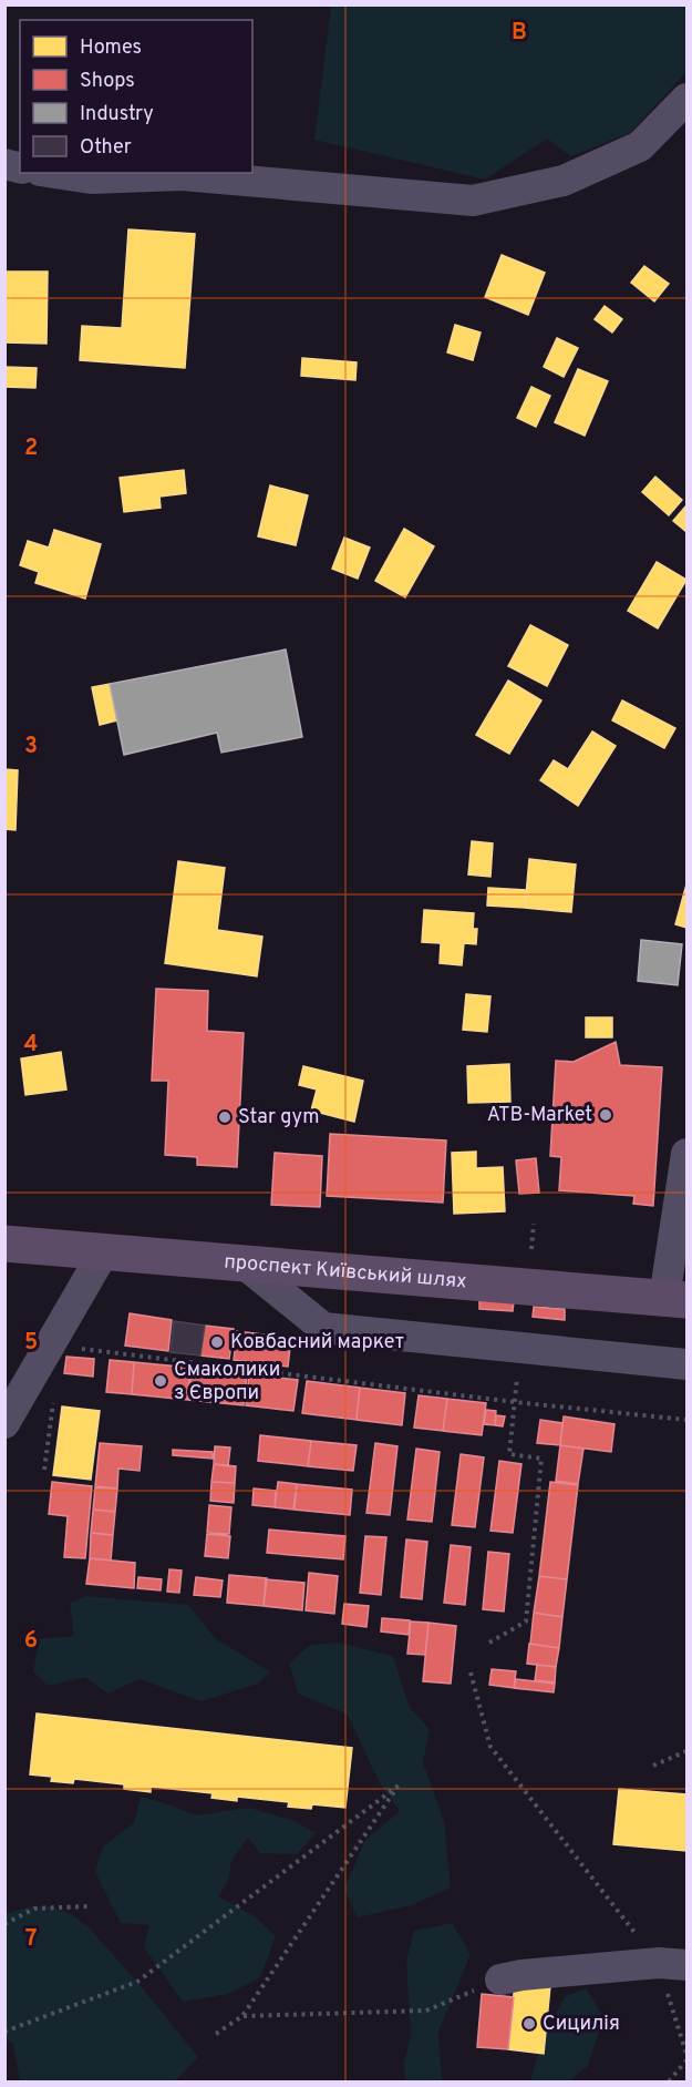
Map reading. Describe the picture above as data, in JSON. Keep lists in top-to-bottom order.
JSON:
{
  "streets": {
    "main road": ["проспект Київський шлях"]
  },
  "places": [
    "ATB-Market",
    "Star gym",
    "Ковбасний маркет",
    "Смаколики з Європи",
    "Сицилія"
  ],
  "legend": [
    "Homes",
    "Shops",
    "Industry",
    "Other"
  ],
  "grid": {
    "columns": ["B"],
    "rows": [
      "2",
      "3",
      "4",
      "5",
      "6",
      "7"
    ]
  }
}
